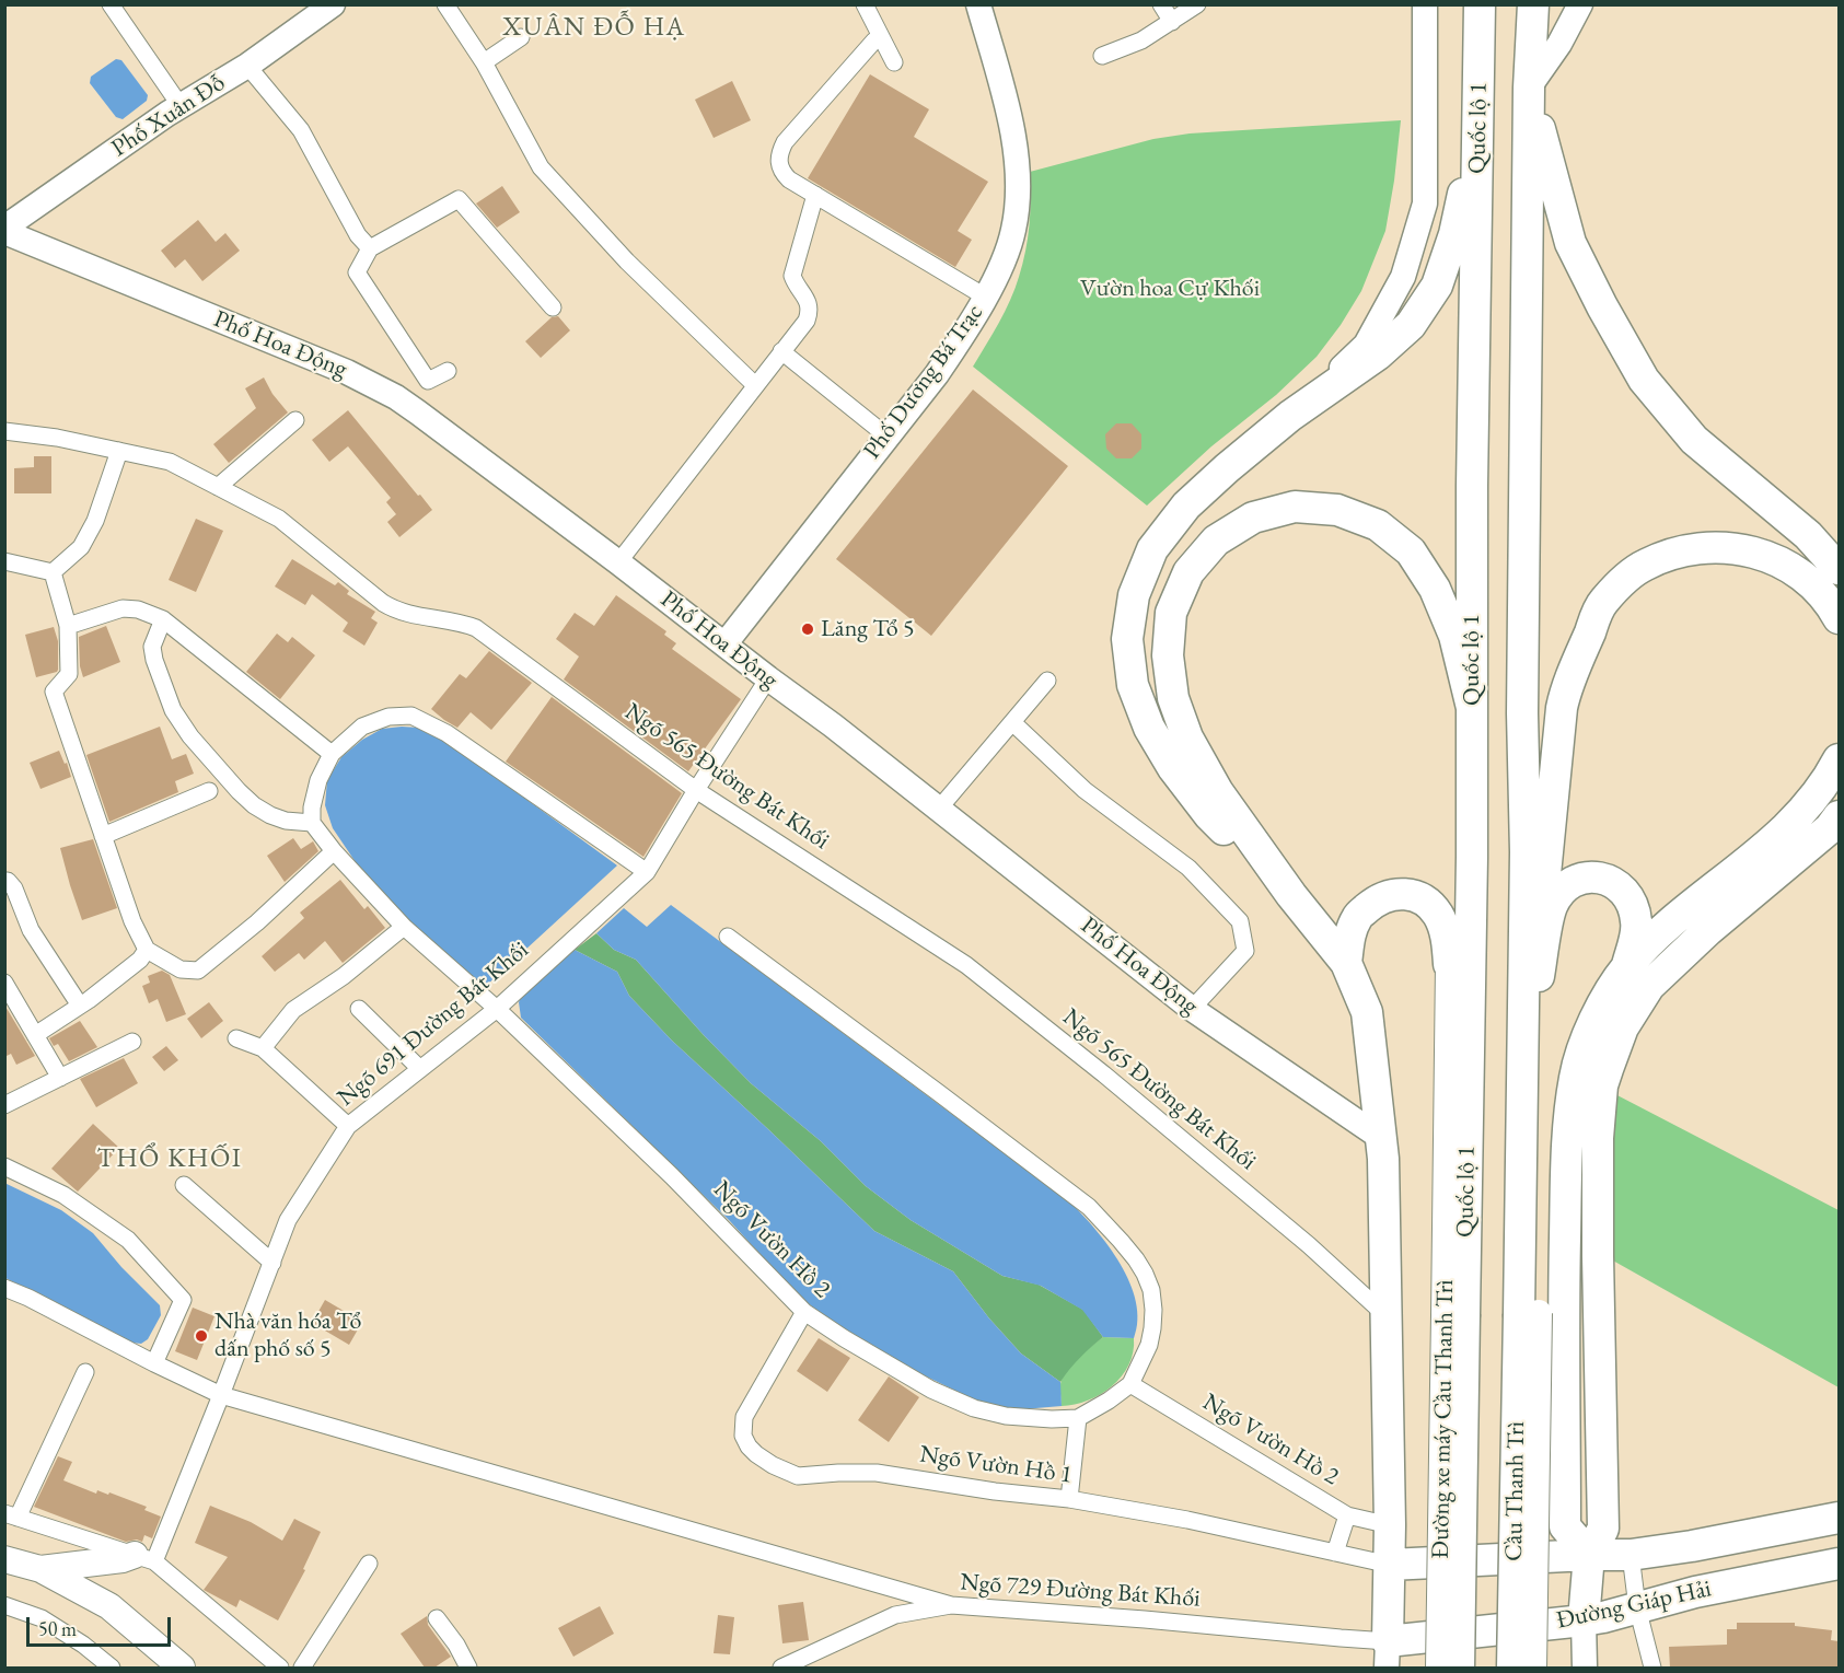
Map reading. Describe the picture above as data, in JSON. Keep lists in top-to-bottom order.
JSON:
{
  "streets": {
    "highway": ["Quốc lộ 1", "Cầu Thanh Trì", "Đường Giáp Hải"],
    "main road": ["Đường xe máy Cầu Thanh Trì"],
    "street": [
      "Phố Xuân Đỗ",
      "Phố Hoa Động",
      "Phố Dương Bá Trạc",
      "Ngõ 565 Đường Bát Khối",
      "Ngõ 691 Đường Bát Khối",
      "Ngõ Vườn Hồ 2",
      "Ngõ Vườn Hồ 1",
      "Ngõ 729 Đường Bát Khối"
    ]
  },
  "crossings": [
    ["Quốc lộ 1", "Đường xe máy Cầu Thanh Trì"],
    ["Quốc lộ 1", "Cầu Thanh Trì"],
    ["Phố Hoa Động", "Phố Dương Bá Trạc"],
    ["Phố Hoa Động", "Ngõ 691 Đường Bát Khối"],
    ["Ngõ 565 Đường Bát Khối", "Ngõ 691 Đường Bát Khối"],
    ["Ngõ 691 Đường Bát Khối", "Ngõ Vườn Hồ 2"],
    ["Ngõ Vườn Hồ 2", "Ngõ Vườn Hồ 1"],
    ["Ngõ Vườn Hồ 1", "Đường Giáp Hải"],
    ["Ngõ 729 Đường Bát Khối", "Đường Giáp Hải"]
  ],
  "districts": ["XUÂN ĐỖ HẠ", "THỔ KHỐI"],
  "parks": ["Vườn hoa Cự Khối"],
  "places": ["Lăng Tổ 5", "Nhà văn hóa Tổ dấn phố số 5"],
  "scale_bar": "50 m"
}
